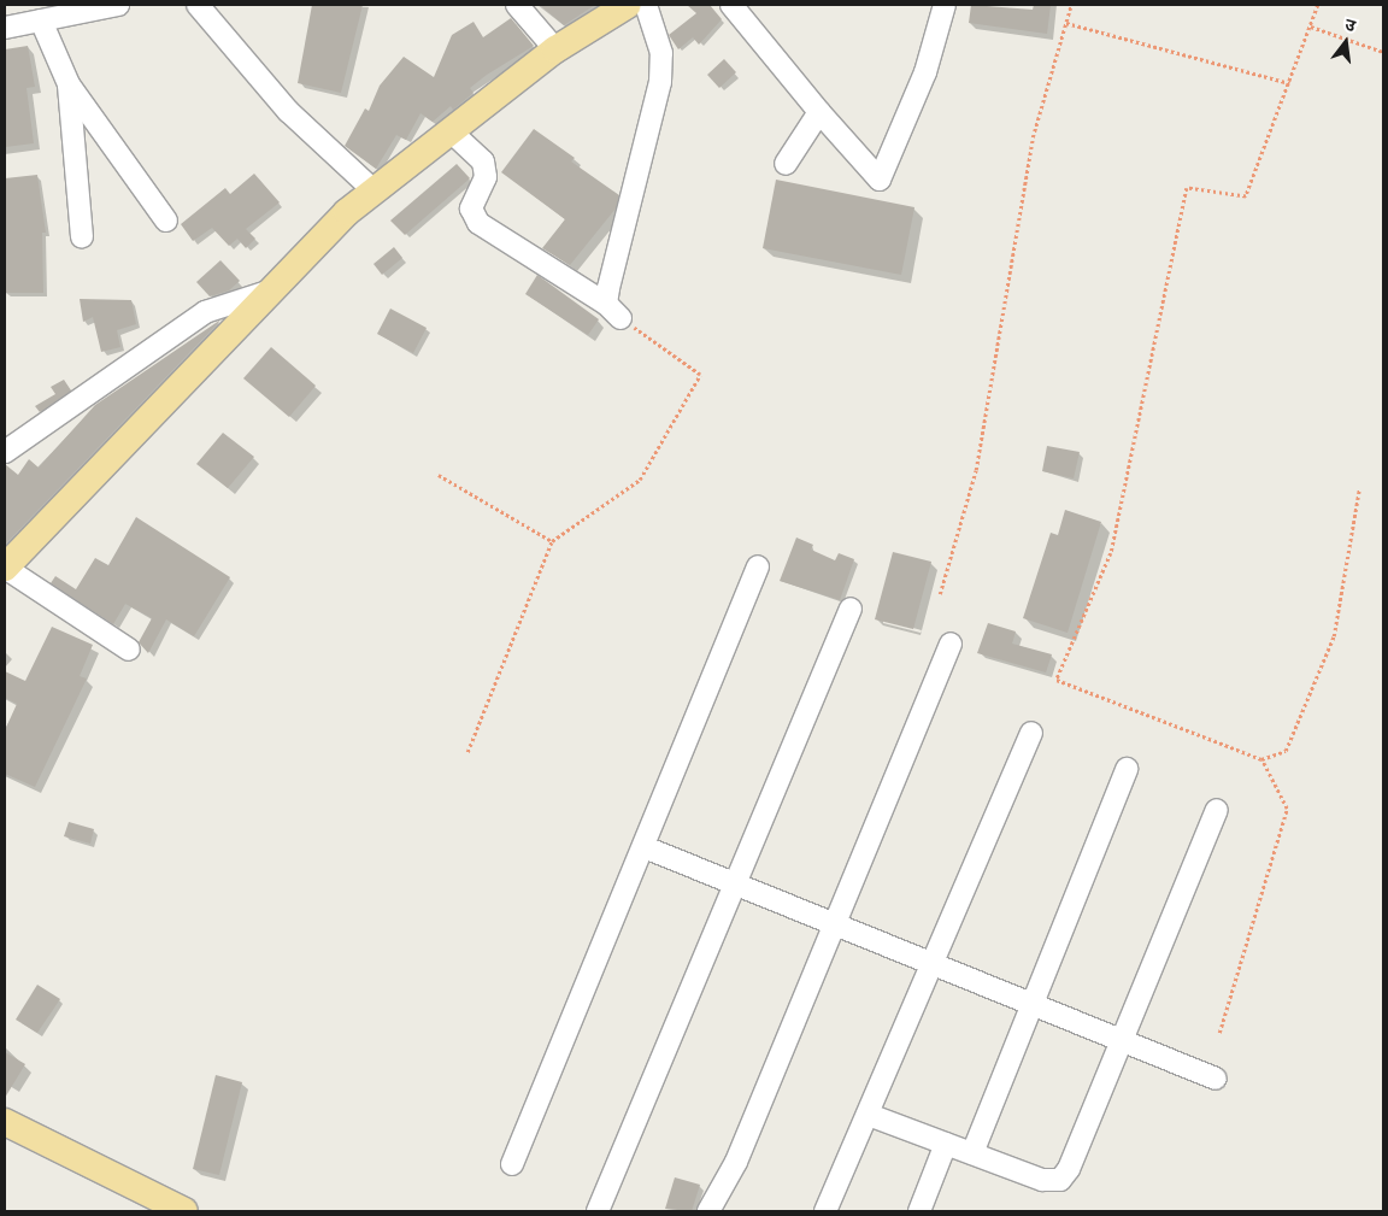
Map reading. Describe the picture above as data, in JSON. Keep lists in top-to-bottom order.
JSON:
{
  "north": "top"
}
